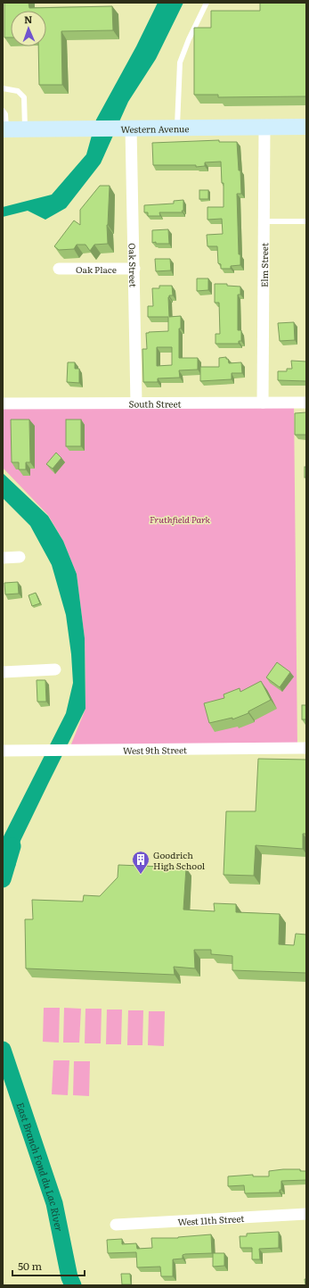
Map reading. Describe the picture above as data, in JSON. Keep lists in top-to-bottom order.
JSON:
{
  "streets": {
    "main road": ["Western Avenue"],
    "street": [
      "Oak Street",
      "Elm Street",
      "Oak Place",
      "South Street",
      "West 9th Street",
      "West 11th Street"
    ]
  },
  "crossings": [
    ["Western Avenue", "Oak Street"],
    ["Western Avenue", "Elm Street"],
    ["Oak Street", "Oak Place"],
    ["Oak Street", "South Street"],
    ["Elm Street", "South Street"]
  ],
  "water": ["East Branch Fond du Lac River"],
  "parks": ["Fruthfield Park"],
  "places": {
    "building": ["Goodrich High School"]
  },
  "scale_bar": "50 m",
  "north": "top"
}
